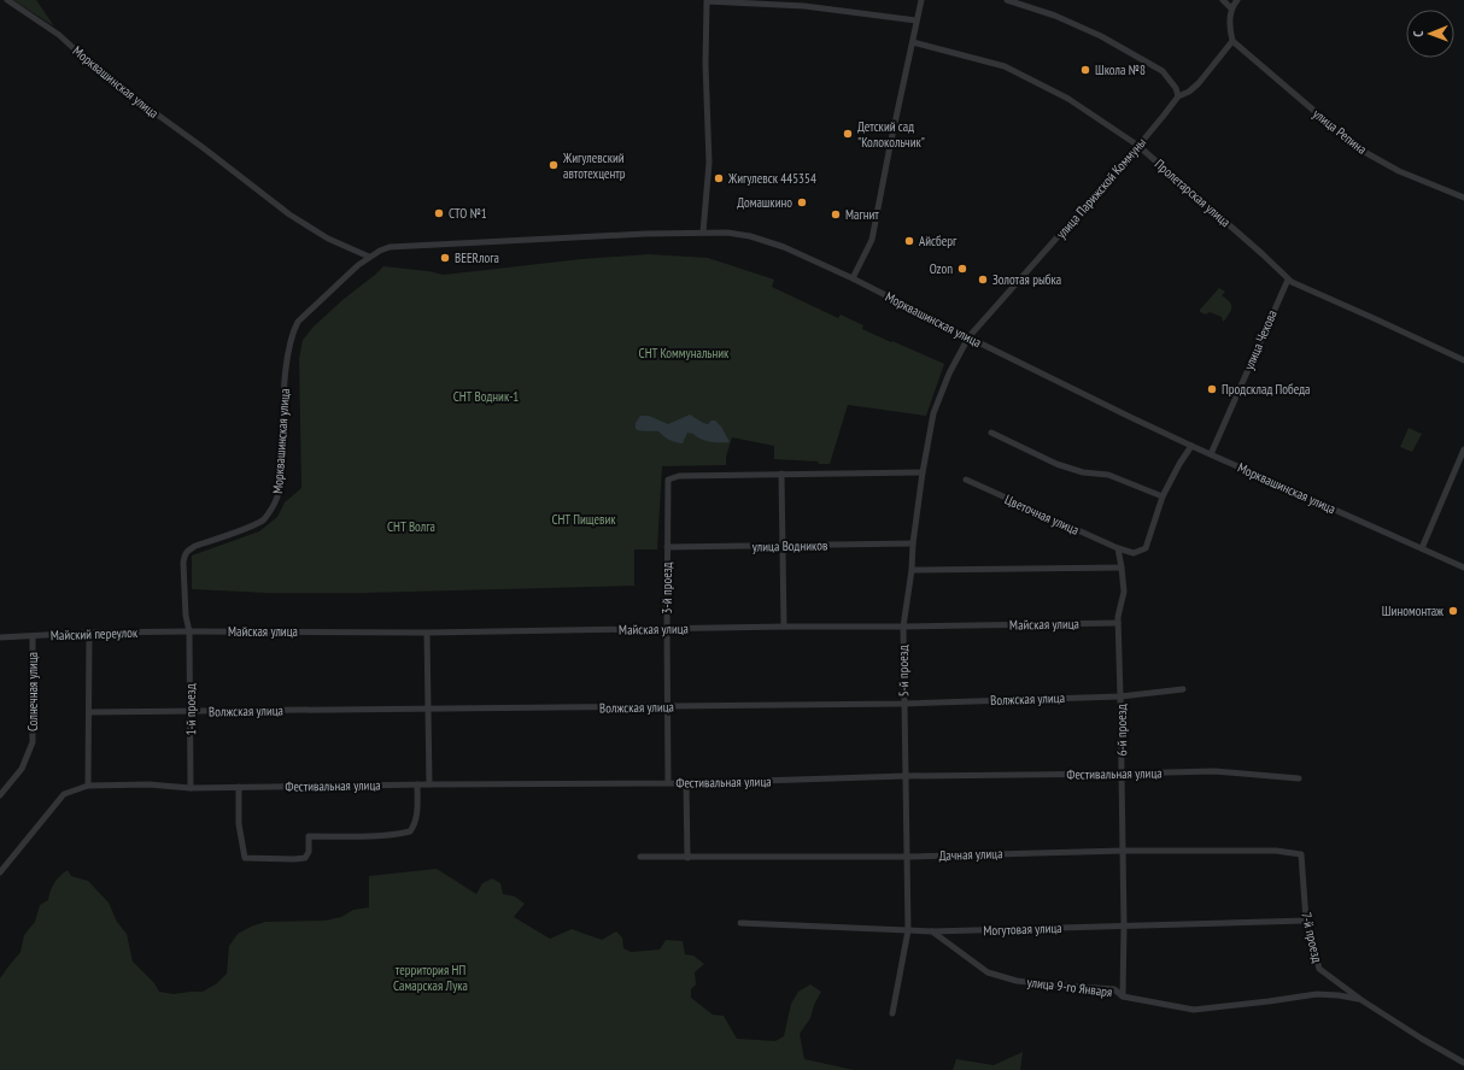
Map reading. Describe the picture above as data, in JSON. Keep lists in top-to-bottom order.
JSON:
{
  "streets": {
    "street": [
      "Морквашинская улица",
      "улица Репина",
      "улица Парижской Коммуны",
      "Пролетарская улица",
      "улица Чехова",
      "Цветочная улица",
      "улица Водников",
      "3-й проезд",
      "Майская улица",
      "Майский переулок",
      "5-й проезд",
      "Солнечная улица",
      "Волжская улица",
      "1-й проезд",
      "6-й проезд",
      "Фестивальная улица",
      "Дачная улица",
      "Могутовая улица",
      "7-й проезд",
      "улица 9-го Января"
    ]
  },
  "crossings": [
    ["Морквашинская улица", "улица Парижской Коммуны"],
    ["Морквашинская улица", "улица Чехова"],
    ["Морквашинская улица", "Майская улица"],
    ["Морквашинская улица", "Майский переулок"],
    ["Морквашинская улица", "5-й проезд"],
    ["Морквашинская улица", "1-й проезд"],
    ["улица Репина", "улица Парижской Коммуны"],
    ["улица Парижской Коммуны", "Пролетарская улица"],
    ["улица Парижской Коммуны", "5-й проезд"],
    ["Пролетарская улица", "улица Чехова"],
    ["Цветочная улица", "6-й проезд"],
    ["улица Водников", "3-й проезд"],
    ["улица Водников", "5-й проезд"],
    ["3-й проезд", "Майская улица"],
    ["3-й проезд", "Волжская улица"],
    ["3-й проезд", "Фестивальная улица"],
    ["Майская улица", "Майский переулок"],
    ["Майская улица", "5-й проезд"],
    ["Майская улица", "1-й проезд"],
    ["Майская улица", "6-й проезд"],
    ["Майский переулок", "Солнечная улица"],
    ["Майский переулок", "1-й проезд"],
    ["5-й проезд", "Волжская улица"],
    ["5-й проезд", "Фестивальная улица"],
    ["5-й проезд", "Дачная улица"],
    ["5-й проезд", "Могутовая улица"],
    ["Волжская улица", "1-й проезд"],
    ["Волжская улица", "6-й проезд"],
    ["1-й проезд", "Фестивальная улица"],
    ["6-й проезд", "Фестивальная улица"],
    ["6-й проезд", "Дачная улица"],
    ["6-й проезд", "Могутовая улица"],
    ["6-й проезд", "улица 9-го Января"],
    ["Дачная улица", "7-й проезд"],
    ["Могутовая улица", "7-й проезд"],
    ["Могутовая улица", "улица 9-го Января"],
    ["7-й проезд", "улица 9-го Января"]
  ],
  "parks": [
    "СНТ Коммунальник",
    "СНТ Водник-1",
    "СНТ Пищевик",
    "СНТ Волга",
    "территория НП Самарская Лука"
  ],
  "places": [
    "Школа №8",
    "Детский сад \"Колокольчик\"",
    "Жигулевский автотехцентр",
    "Жигулевск 445354",
    "Домашкино",
    "СТО №1",
    "Магнит",
    "Айсберг",
    "BEERлога",
    "Ozon",
    "Золотая рыбка",
    "Продсклад Победа",
    "Шиномонтаж"
  ],
  "north": "left"
}
